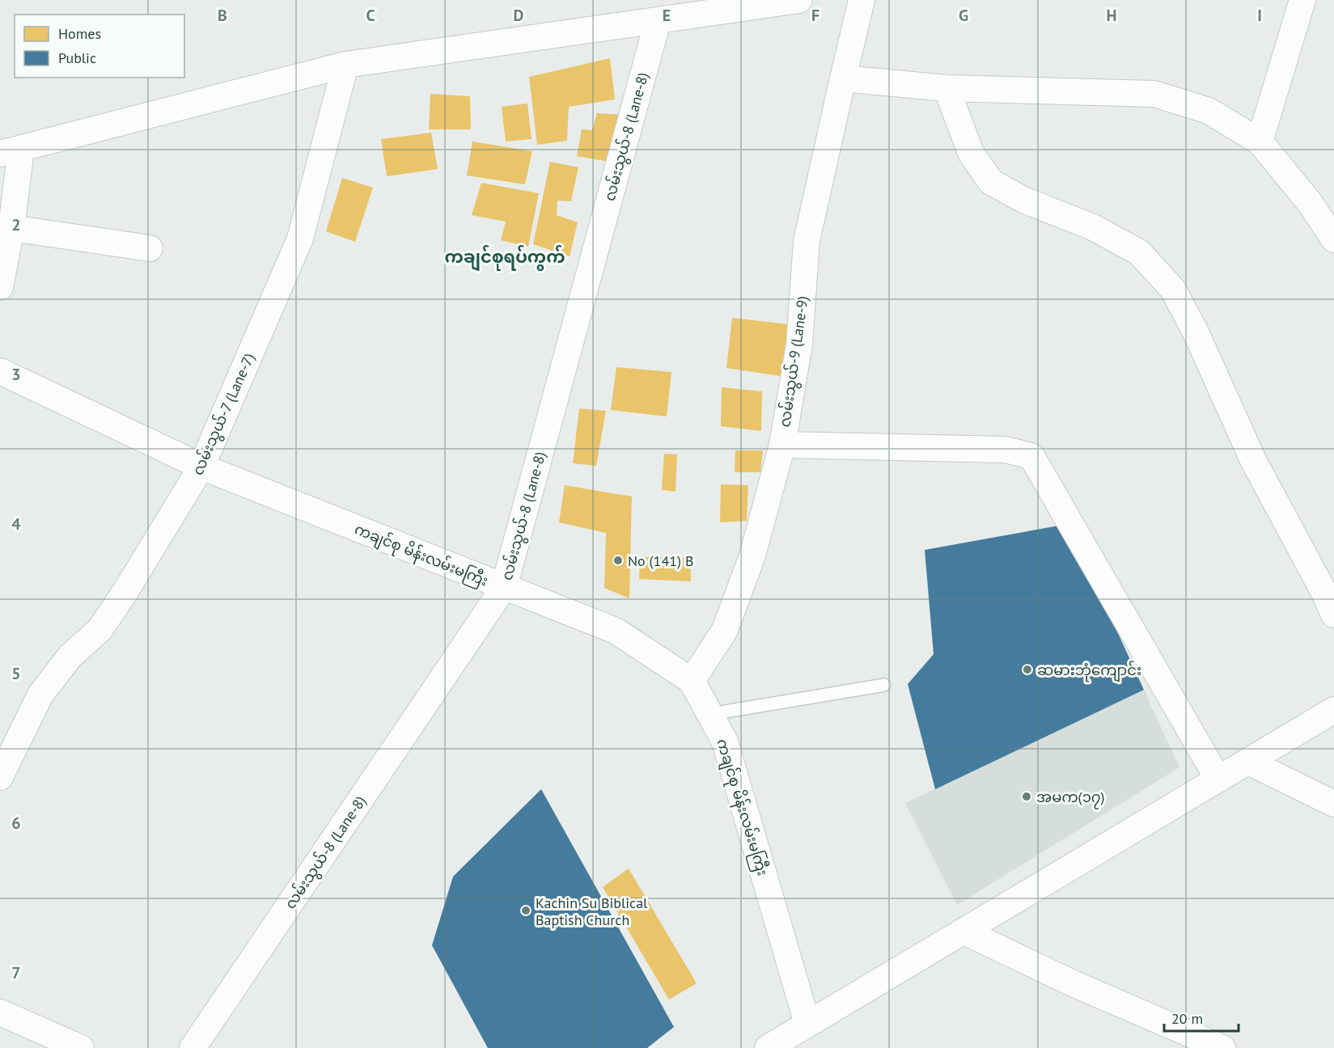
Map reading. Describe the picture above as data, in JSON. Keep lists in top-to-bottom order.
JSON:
{
  "streets": {
    "street": [
      "လမ်းသွယ်-8 (Lane-8)",
      "လမ်းသွယ်-9 (Lane-9)",
      "လမ်းသွယ်-7 (Lane-7)",
      "ကချင်စု မိန်းလမ်းမကြီး"
    ]
  },
  "crossings": [
    ["လမ်းသွယ်-8 (Lane-8)", "ကချင်စု မိန်းလမ်းမကြီး"],
    ["လမ်းသွယ်-9 (Lane-9)", "ကချင်စု မိန်းလမ်းမကြီး"],
    ["လမ်းသွယ်-7 (Lane-7)", "ကချင်စု မိန်းလမ်းမကြီး"]
  ],
  "districts": ["ကချင်စုရပ်ကွက်"],
  "places": [
    "No (141) B",
    "ဆမားဘုံကျောင်း",
    "အမက(၁၇)",
    "Kachin Su Biblical Baptish Church"
  ],
  "legend": ["Homes", "Public"],
  "scale_bar": "20 m",
  "grid": {
    "columns": [
      "B",
      "C",
      "D",
      "E",
      "F",
      "G",
      "H",
      "I"
    ],
    "rows": [
      "2",
      "3",
      "4",
      "5",
      "6",
      "7"
    ]
  }
}
